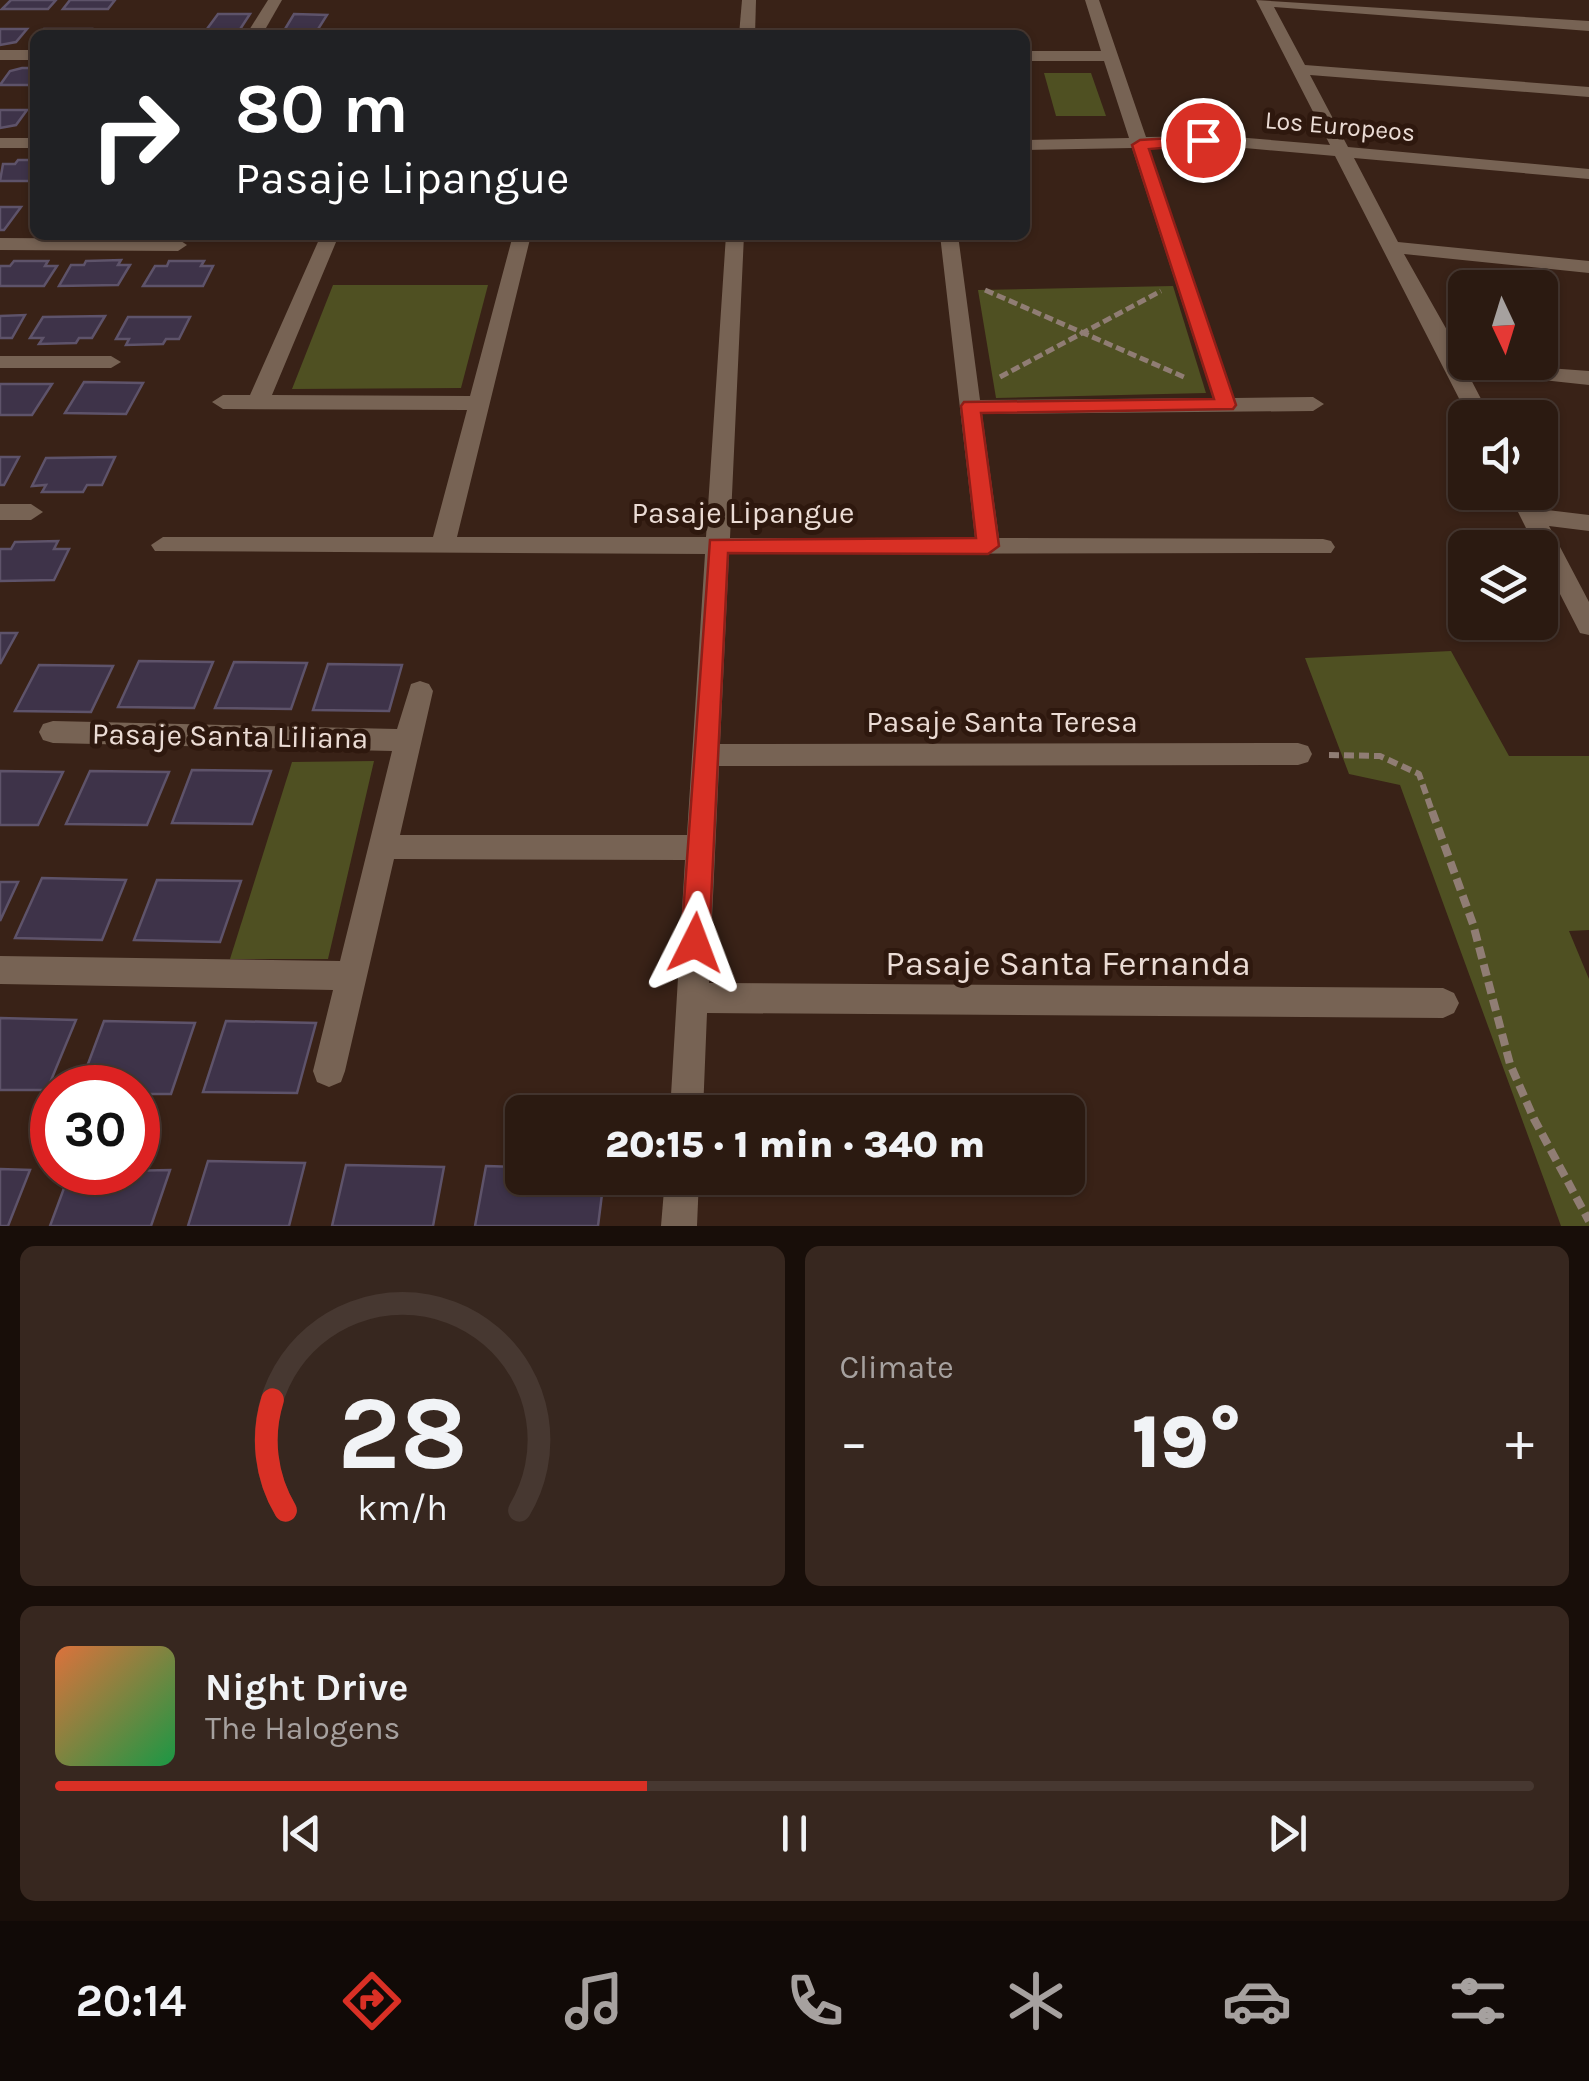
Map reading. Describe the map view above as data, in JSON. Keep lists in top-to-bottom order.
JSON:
{
  "streets": {
    "street": [
      "Los Europeos",
      "Pasaje Lipangue",
      "Pasaje Santa Teresa",
      "Pasaje Santa Liliana",
      "Pasaje Santa Fernanda"
    ]
  },
  "north": "bottom",
  "page": {
    "turn": ["80 m", "Pasaje Lipangue"],
    "limit": "30",
    "trip": "20:15 · 1 min · 340 m",
    "tile": "Climate",
    "heat": ["−", "19°", "+"],
    "song": ["Night Drive", "The Halogens"],
    "tabs": "20:14",
    "gauge": ["28", "km/h"]
  }
}
